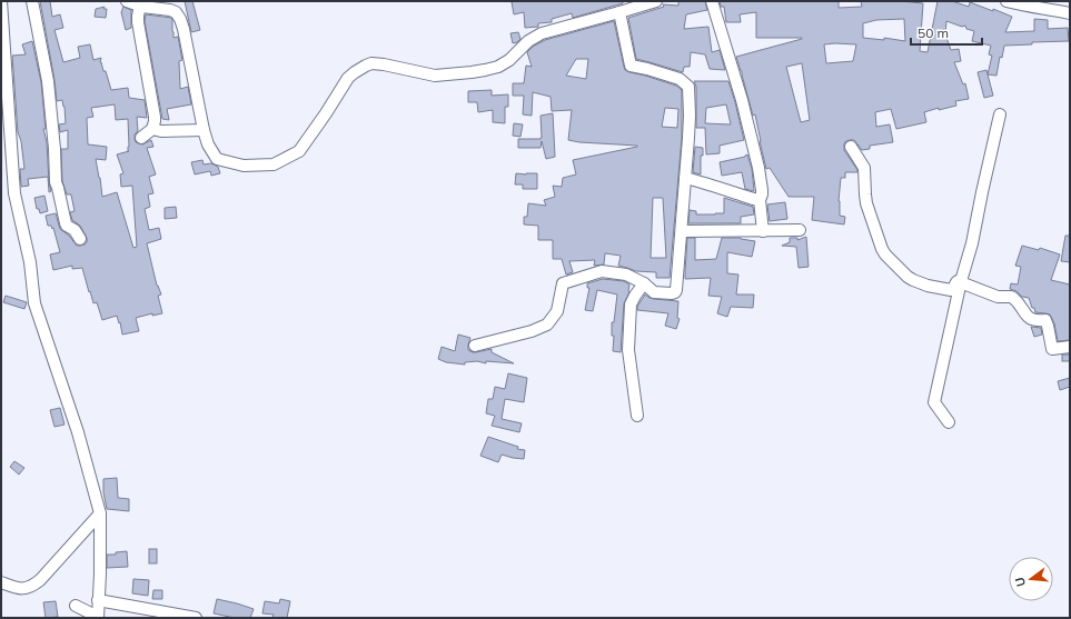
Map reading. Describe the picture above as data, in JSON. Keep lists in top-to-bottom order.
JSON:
{
  "scale_bar": "50 m",
  "north": "left"
}
